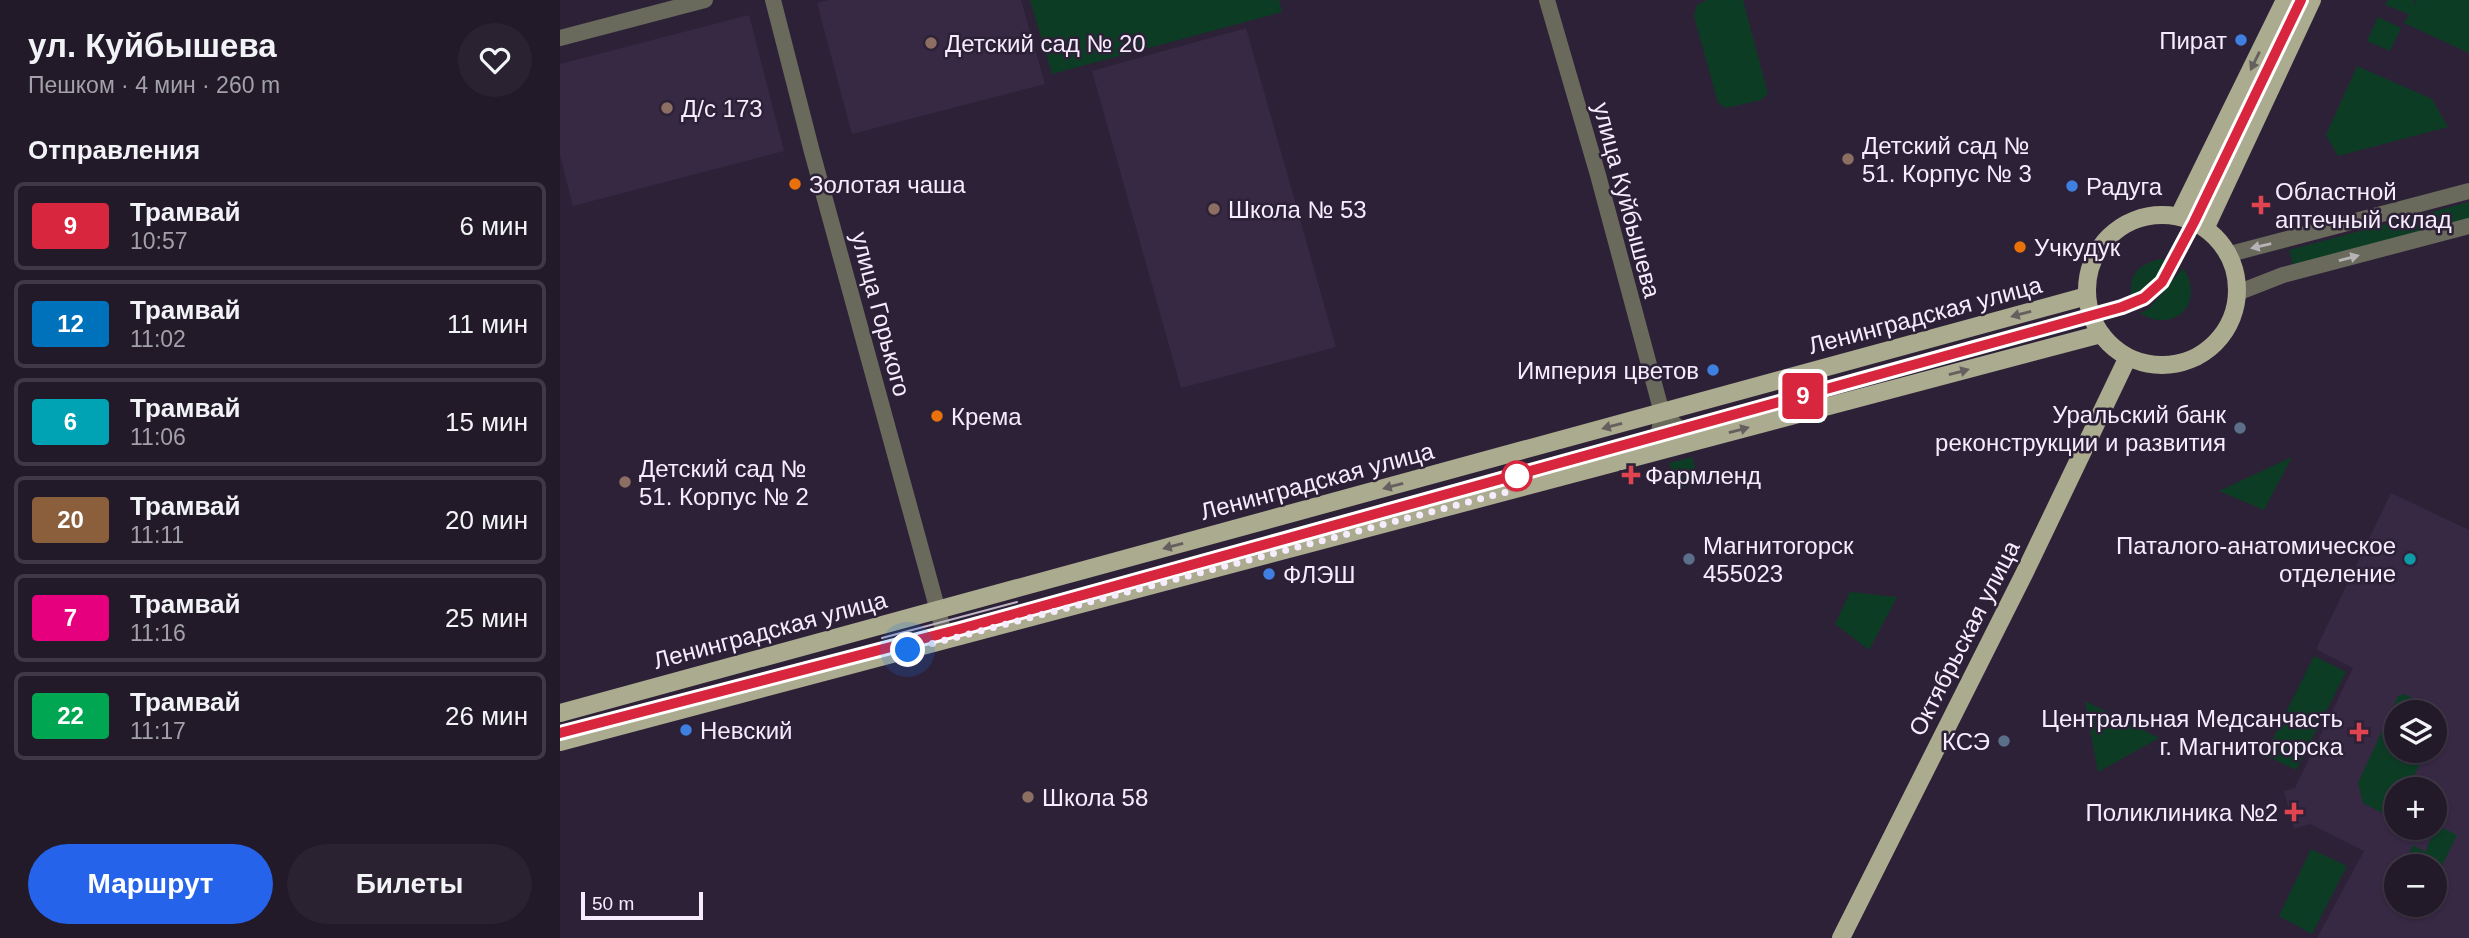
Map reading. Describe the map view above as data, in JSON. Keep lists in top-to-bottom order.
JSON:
{
  "streets": {
    "main road": ["Ленинградская улица", "Октябрьская улица"],
    "street": ["улица Куйбышева", "улица Горького"]
  },
  "crossings": [
    ["улица Куйбышева", "Ленинградская улица"],
    ["улица Горького", "Ленинградская улица"],
    ["Ленинградская улица", "Октябрьская улица"]
  ],
  "places": {
    "other": [
      "Пират",
      "Детский сад № 20",
      "Д/с 173",
      "Детский сад № 51. Корпус № 3",
      "Золотая чаша",
      "Радуга",
      "Школа № 53",
      "Учкудук",
      "Империя цветов",
      "Крема",
      "Уральский банк реконструкции и развития",
      "Детский сад № 51. Корпус № 2",
      "Магнитогорск 455023",
      "Паталого-анатомическое отделение",
      "ФЛЭШ",
      "Невский",
      "КСЭ",
      "Школа 58"
    ],
    "health": [
      "Областной аптечный склад",
      "Фармленд",
      "Центральная Медсанчасть г. Магнитогорска",
      "Поликлиника №2"
    ]
  },
  "lines": ["tram line 9"],
  "scale_bar": "50 m",
  "page": {
    "heading": [
      ["ул. Куйбышева", "Пешком · 4 мин · 260 m"],
      "Отправления"
    ],
    "on_map": "9",
    "list": [
      {
        "mark": "9",
        "name": "Трамвай",
        "note": "10:57",
        "value": "6 мин"
      },
      {
        "mark": "12",
        "name": "Трамвай",
        "note": "11:02",
        "value": "11 мин"
      },
      {
        "mark": "6",
        "name": "Трамвай",
        "note": "11:06",
        "value": "15 мин"
      },
      {
        "mark": "20",
        "name": "Трамвай",
        "note": "11:11",
        "value": "20 мин"
      },
      {
        "mark": "7",
        "name": "Трамвай",
        "note": "11:16",
        "value": "25 мин"
      },
      {
        "mark": "22",
        "name": "Трамвай",
        "note": "11:17",
        "value": "26 мин"
      }
    ],
    "map_buttons": ["+", "−"],
    "buttons": ["Маршрут", "Билеты"],
    "scale": "50 m"
  }
}
